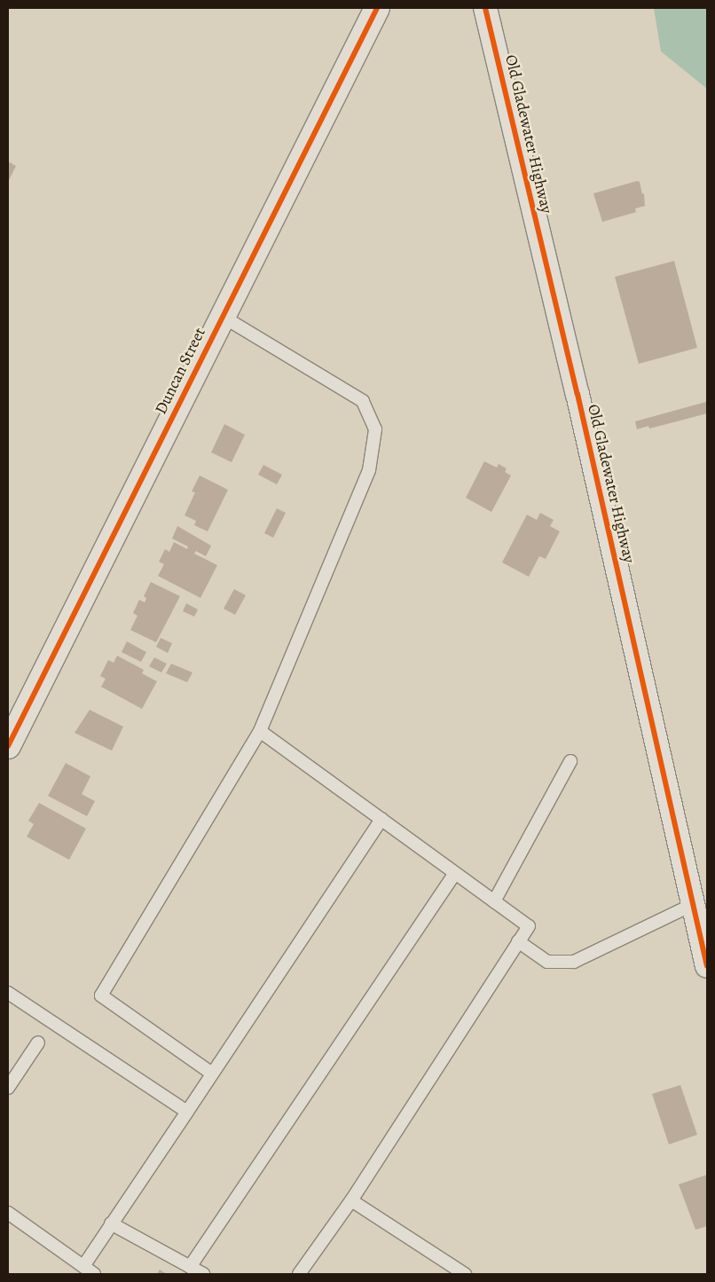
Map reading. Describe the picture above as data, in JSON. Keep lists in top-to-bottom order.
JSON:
{
  "streets": {
    "street": ["Old Gladewater Highway", "Duncan Street"]
  }
}
